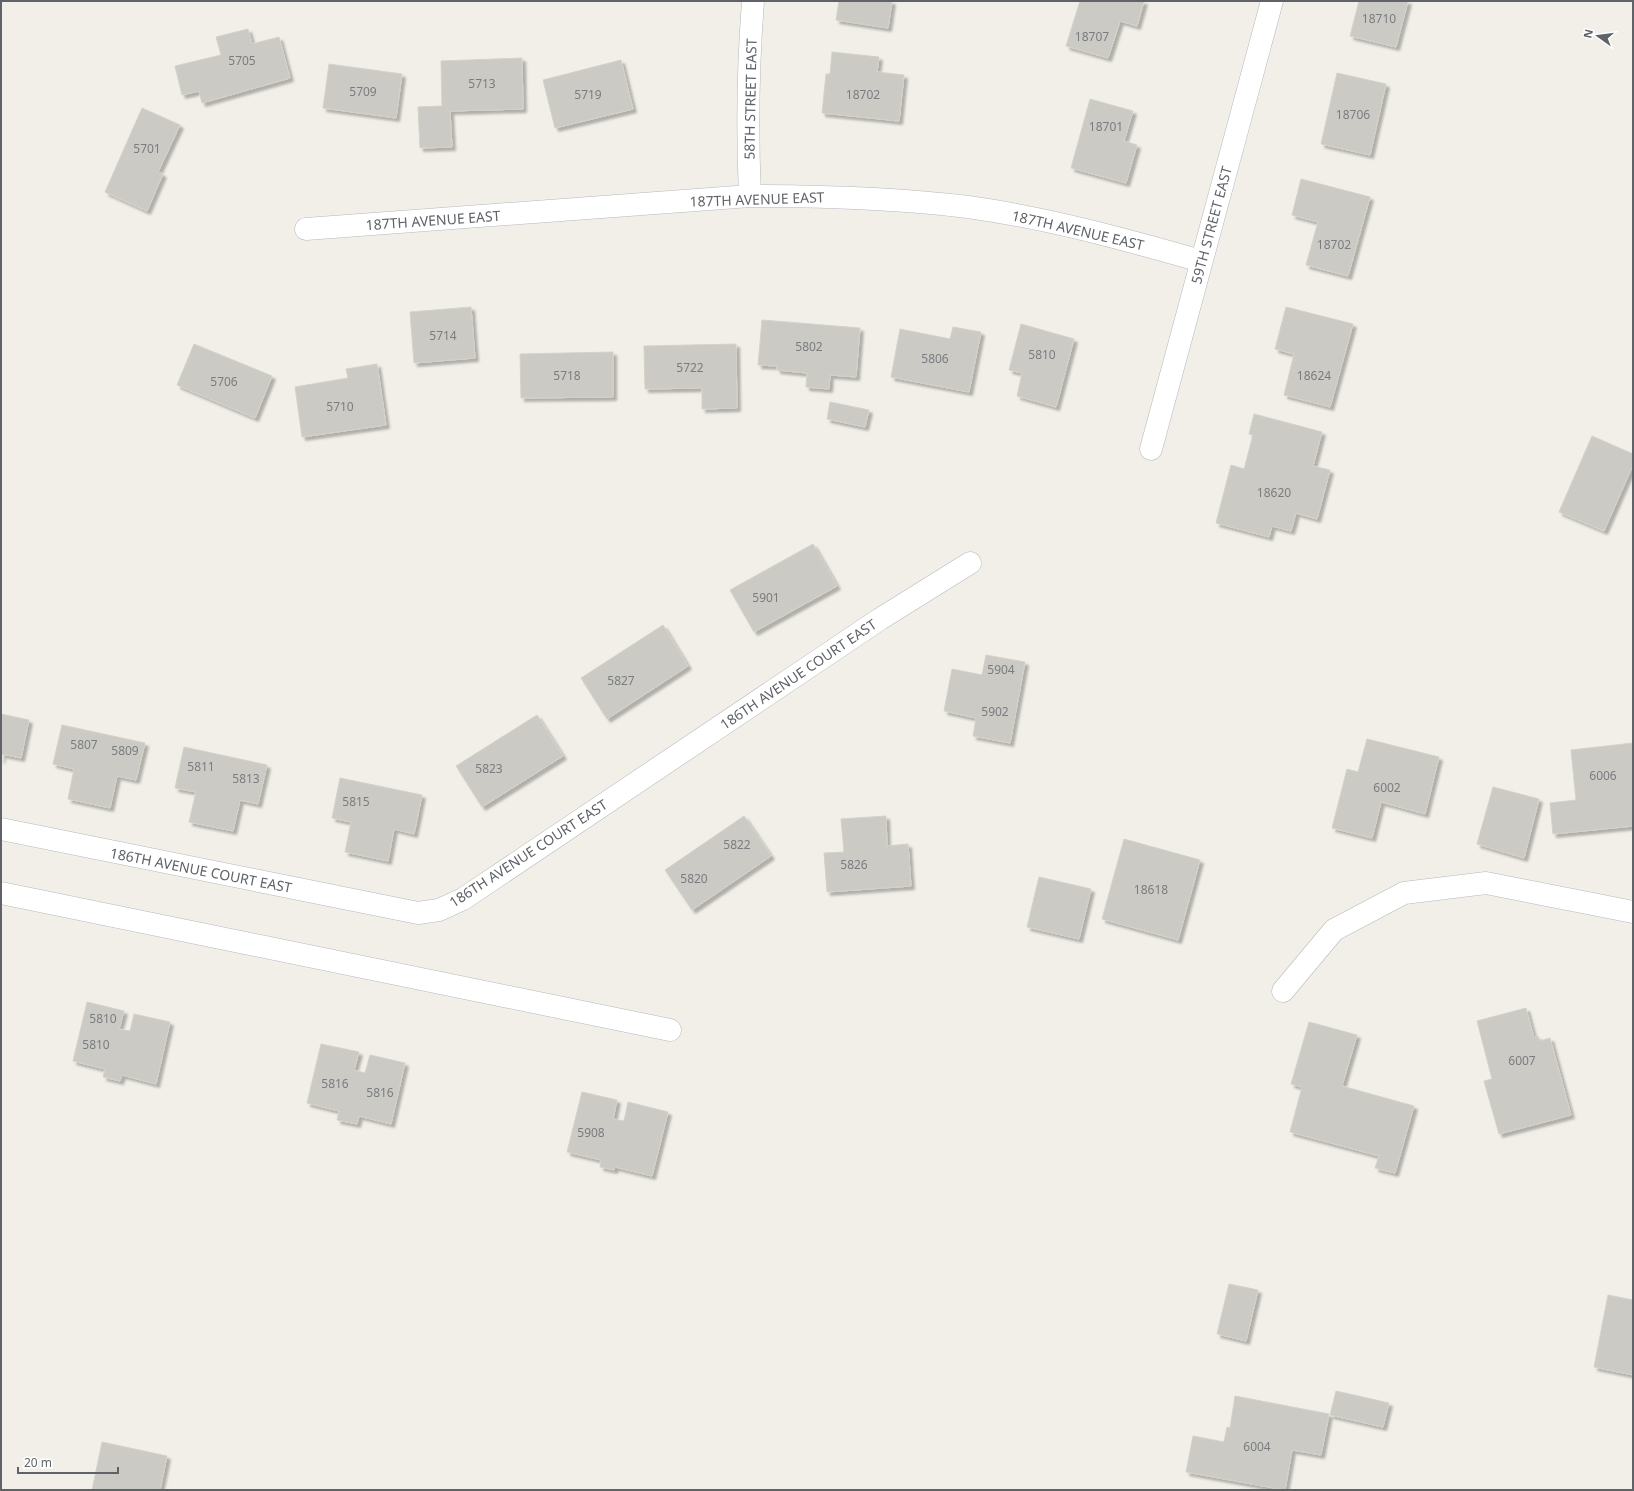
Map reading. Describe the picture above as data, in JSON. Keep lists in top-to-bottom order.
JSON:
{
  "streets": {
    "street": [
      "58TH STREET EAST",
      "187TH AVENUE EAST",
      "59TH STREET EAST",
      "186TH AVENUE COURT EAST"
    ]
  },
  "crossings": [
    ["58TH STREET EAST", "187TH AVENUE EAST"],
    ["187TH AVENUE EAST", "59TH STREET EAST"]
  ],
  "house_numbers": [
    "18710",
    "18707",
    "5705",
    "5713",
    "5709",
    "5719",
    "18702",
    "18706",
    "18701",
    "5701",
    "18702",
    "5714",
    "5802",
    "5810",
    "5806",
    "5722",
    "5718",
    "18624",
    "5706",
    "5710",
    "18620",
    "5901",
    "5904",
    "5827",
    "5902",
    "5807",
    "5809",
    "5811",
    "5823",
    "6006",
    "5813",
    "6002",
    "5815",
    "5822",
    "5826",
    "5820",
    "18618",
    "5810",
    "5810",
    "6007",
    "5816",
    "5816",
    "5908",
    "6004"
  ],
  "scale_bar": "20 m",
  "north": "left"
}
